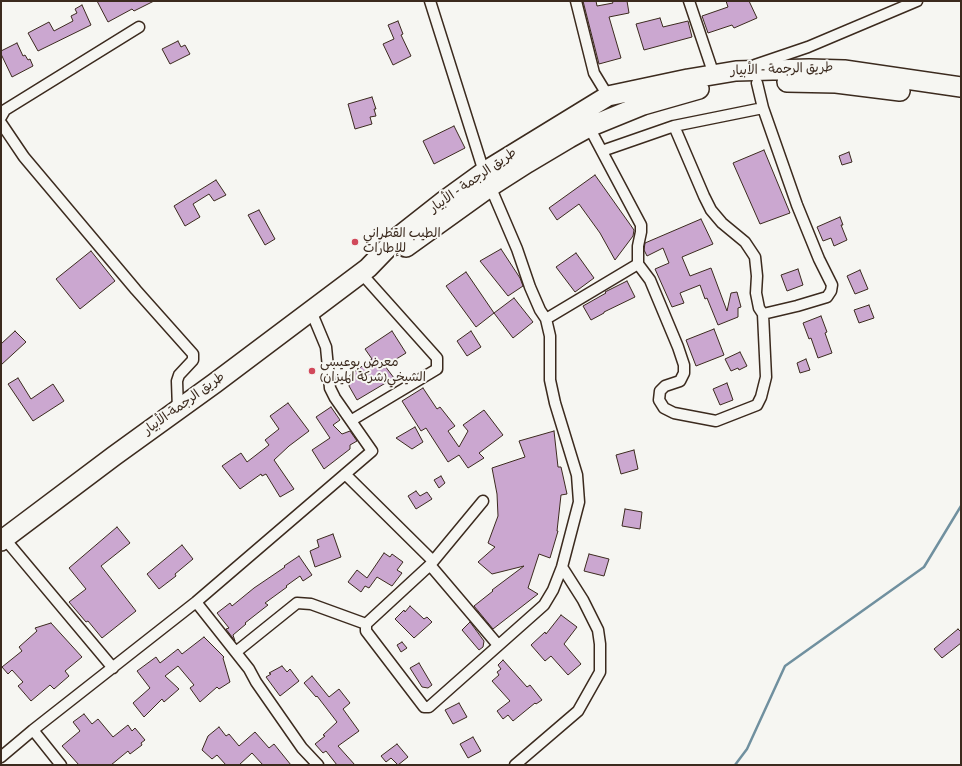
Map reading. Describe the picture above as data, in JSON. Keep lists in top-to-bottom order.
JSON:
{
  "streets": {
    "highway": ["طريق الرجمة - الأبيار", "طريق الرجمة-الأبيار"]
  },
  "crossings": [
    ["طريق الرجمة - الأبيار", "طريق الرجمة-الأبيار"]
  ],
  "places": ["الطيب القطراني للإطارات", "معرض بوعيسى الشيخي(شركة الميزان)"]
}
